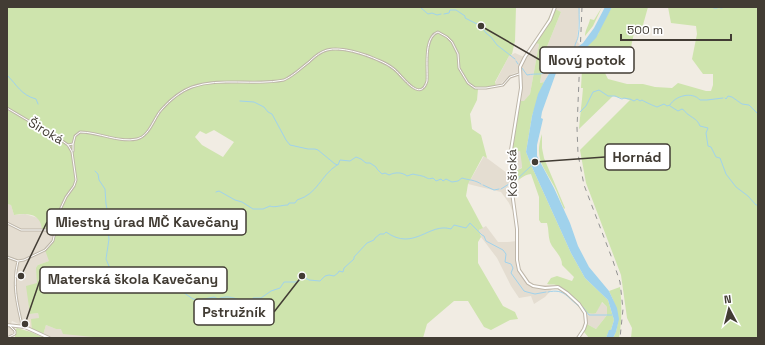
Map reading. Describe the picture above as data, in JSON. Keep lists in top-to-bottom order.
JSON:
{
  "streets": {
    "street": ["Široká", "Košická"]
  },
  "places": [
    "Nový potok",
    "Hornád",
    "Miestny úrad MČ Kavečany",
    "Pstružník",
    "Materská škola Kavečany"
  ],
  "scale_bar": "500 m",
  "north": "top"
}
